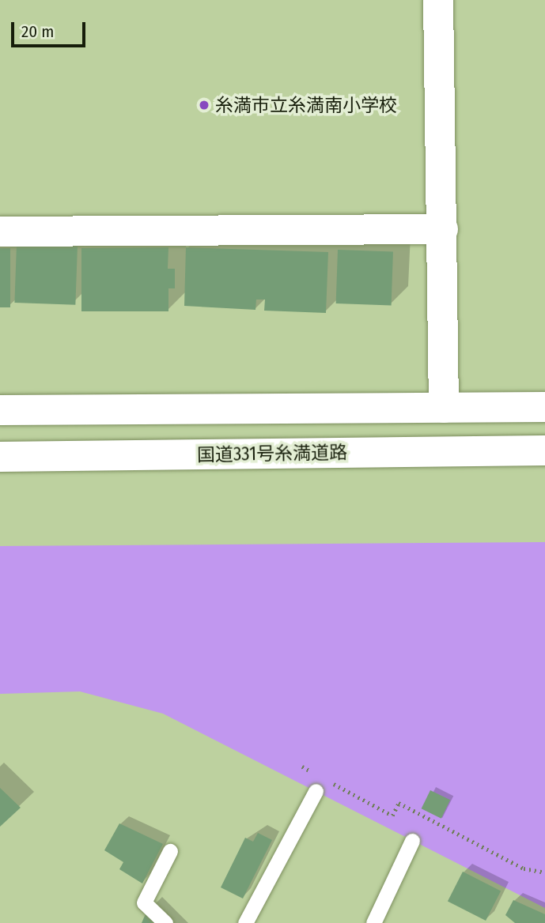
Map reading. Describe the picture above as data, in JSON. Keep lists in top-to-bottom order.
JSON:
{
  "streets": {
    "main road": ["国道331号糸満道路"]
  },
  "places": ["糸満市立糸満南小学校"],
  "scale_bar": "20 m"
}
